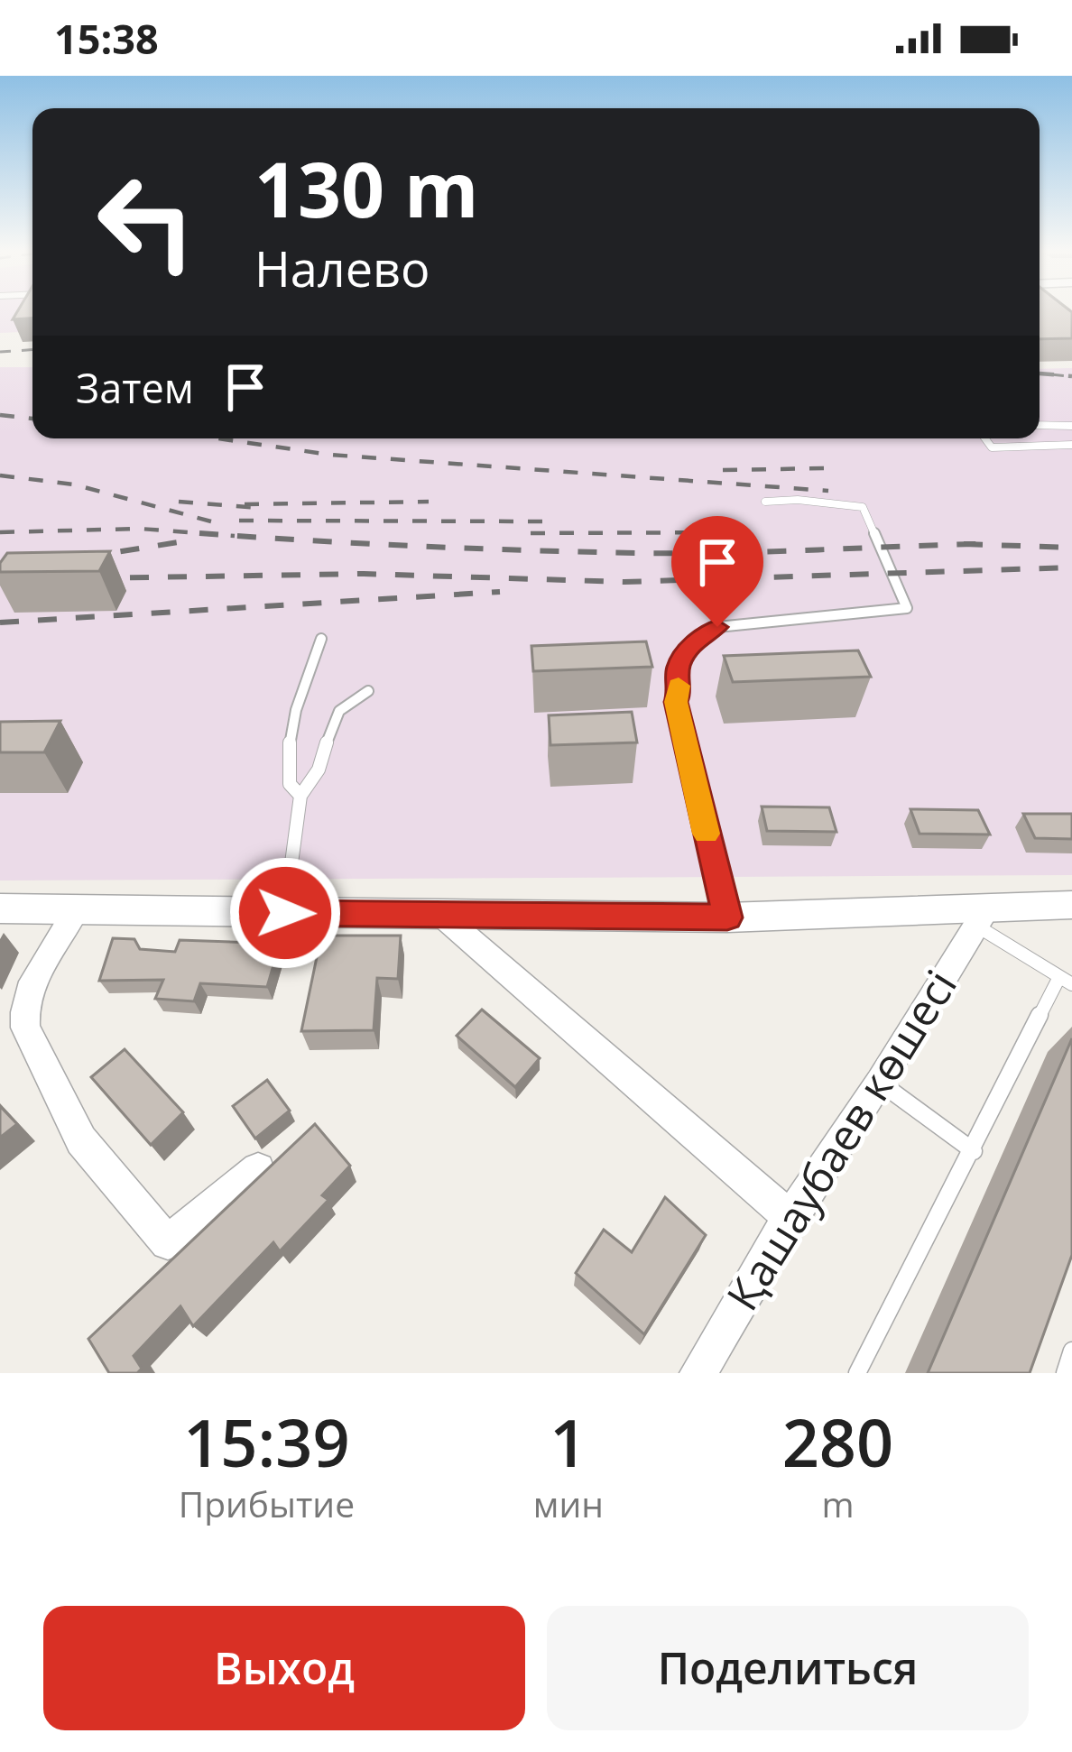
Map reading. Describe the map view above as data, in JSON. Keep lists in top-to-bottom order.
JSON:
{
  "streets": {
    "street": ["Қашаубаев көшесі"]
  },
  "page": {
    "status": "15:38",
    "turn": ["130 m", "Налево"],
    "then": "Затем",
    "eta": [
      "15:39",
      "Прибытие",
      "1",
      "мин",
      "280",
      "m"
    ],
    "buttons": ["Выход", "Поделиться"]
  }
}
